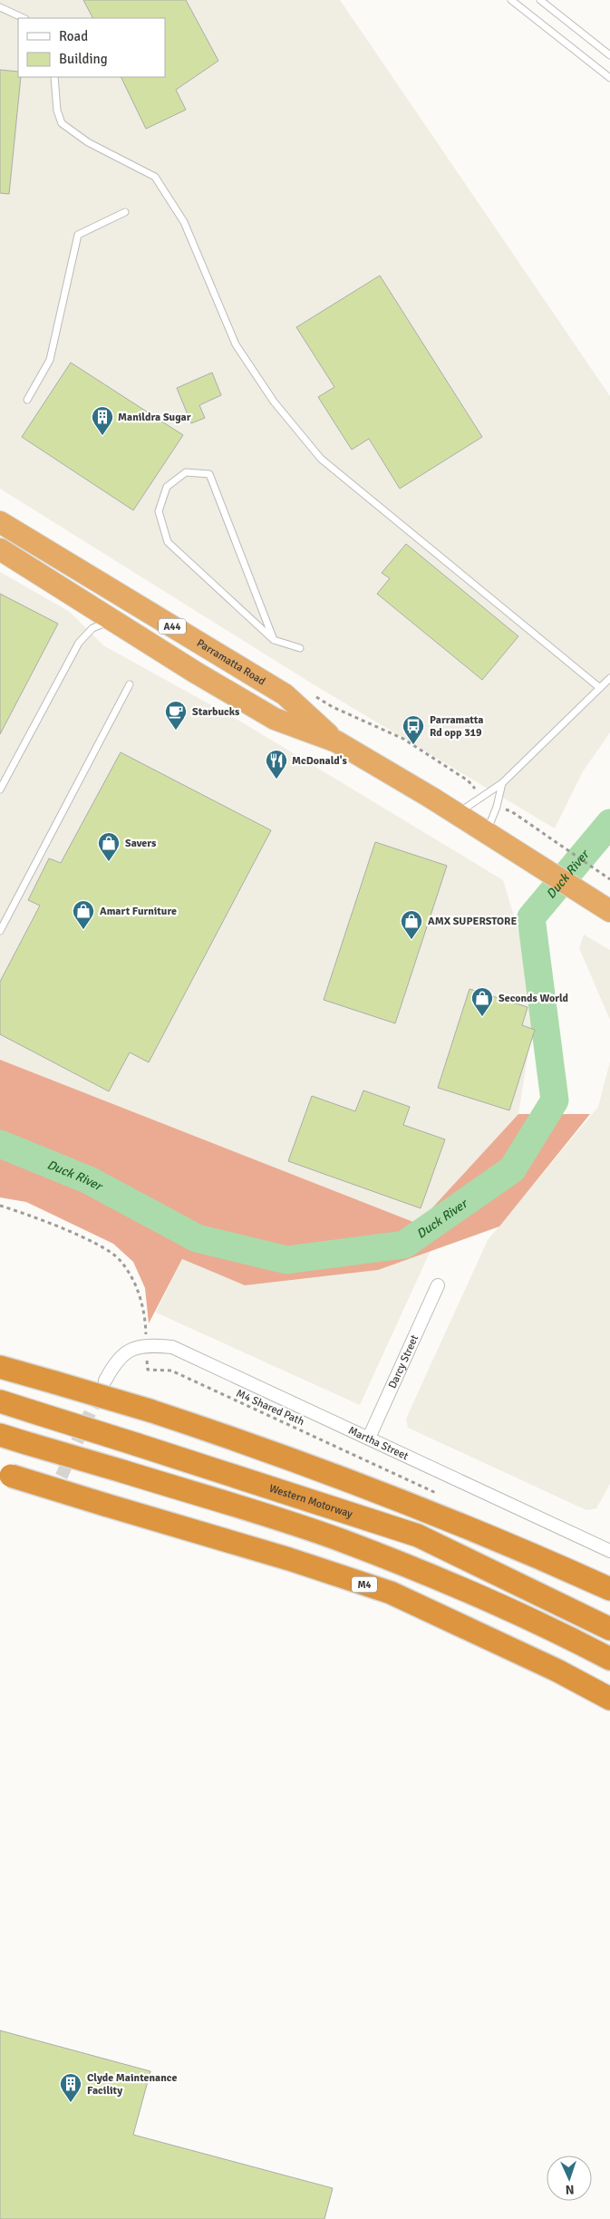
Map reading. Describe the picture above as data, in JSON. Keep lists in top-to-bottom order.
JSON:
{
  "streets": {
    "highway": [
      "A44",
      "Parramatta Road",
      "Western Motorway",
      "M4"
    ],
    "street": ["Darcy Street", "Martha Street"],
    "path": ["M4 Shared Path"]
  },
  "crossings": [
    ["Darcy Street", "Martha Street"],
    ["M4 Shared Path", "Martha Street"]
  ],
  "water": ["Duck River"],
  "places": {
    "building": ["Manildra Sugar", "Clyde Maintenance Facility"],
    "cafe": ["Starbucks"],
    "bus stop": ["Parramatta Rd opp 319"],
    "restaurant": ["McDonald's"],
    "shop": [
      "Savers",
      "Amart Furniture",
      "AMX SUPERSTORE",
      "Seconds World"
    ]
  },
  "legend": ["Road", "Building"],
  "north": "bottom"
}
